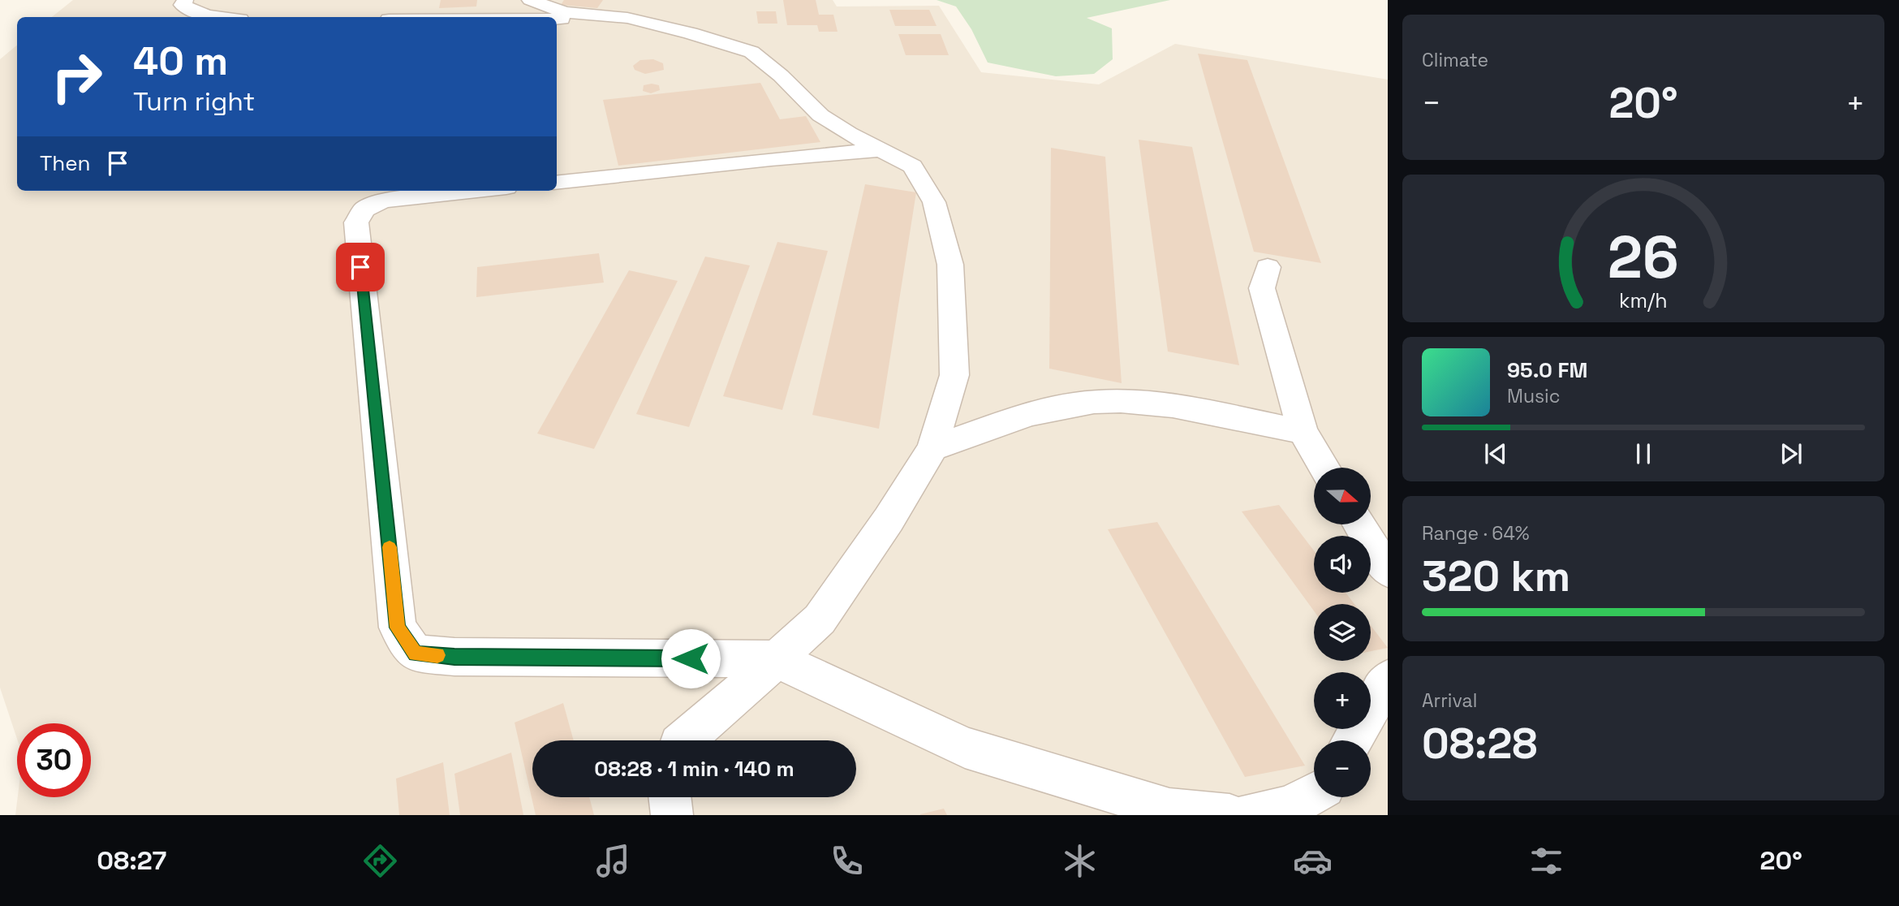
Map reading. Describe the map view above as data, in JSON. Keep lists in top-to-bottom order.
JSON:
{
  "north": "right",
  "page": {
    "tile": [
      "Climate",
      ["Range · 64%", "320 km"],
      ["Arrival", "08:28"]
    ],
    "turn": ["40 m", "Turn right"],
    "heat": ["−", "20°", "+"],
    "then": "Then",
    "song": ["95.0 FM", "Music"],
    "map_buttons": ["+", "−"],
    "limit": "30",
    "trip": "08:28 · 1 min · 140 m",
    "tabs": ["08:27", "20°"],
    "gauge": ["26", "km/h"]
  }
}
